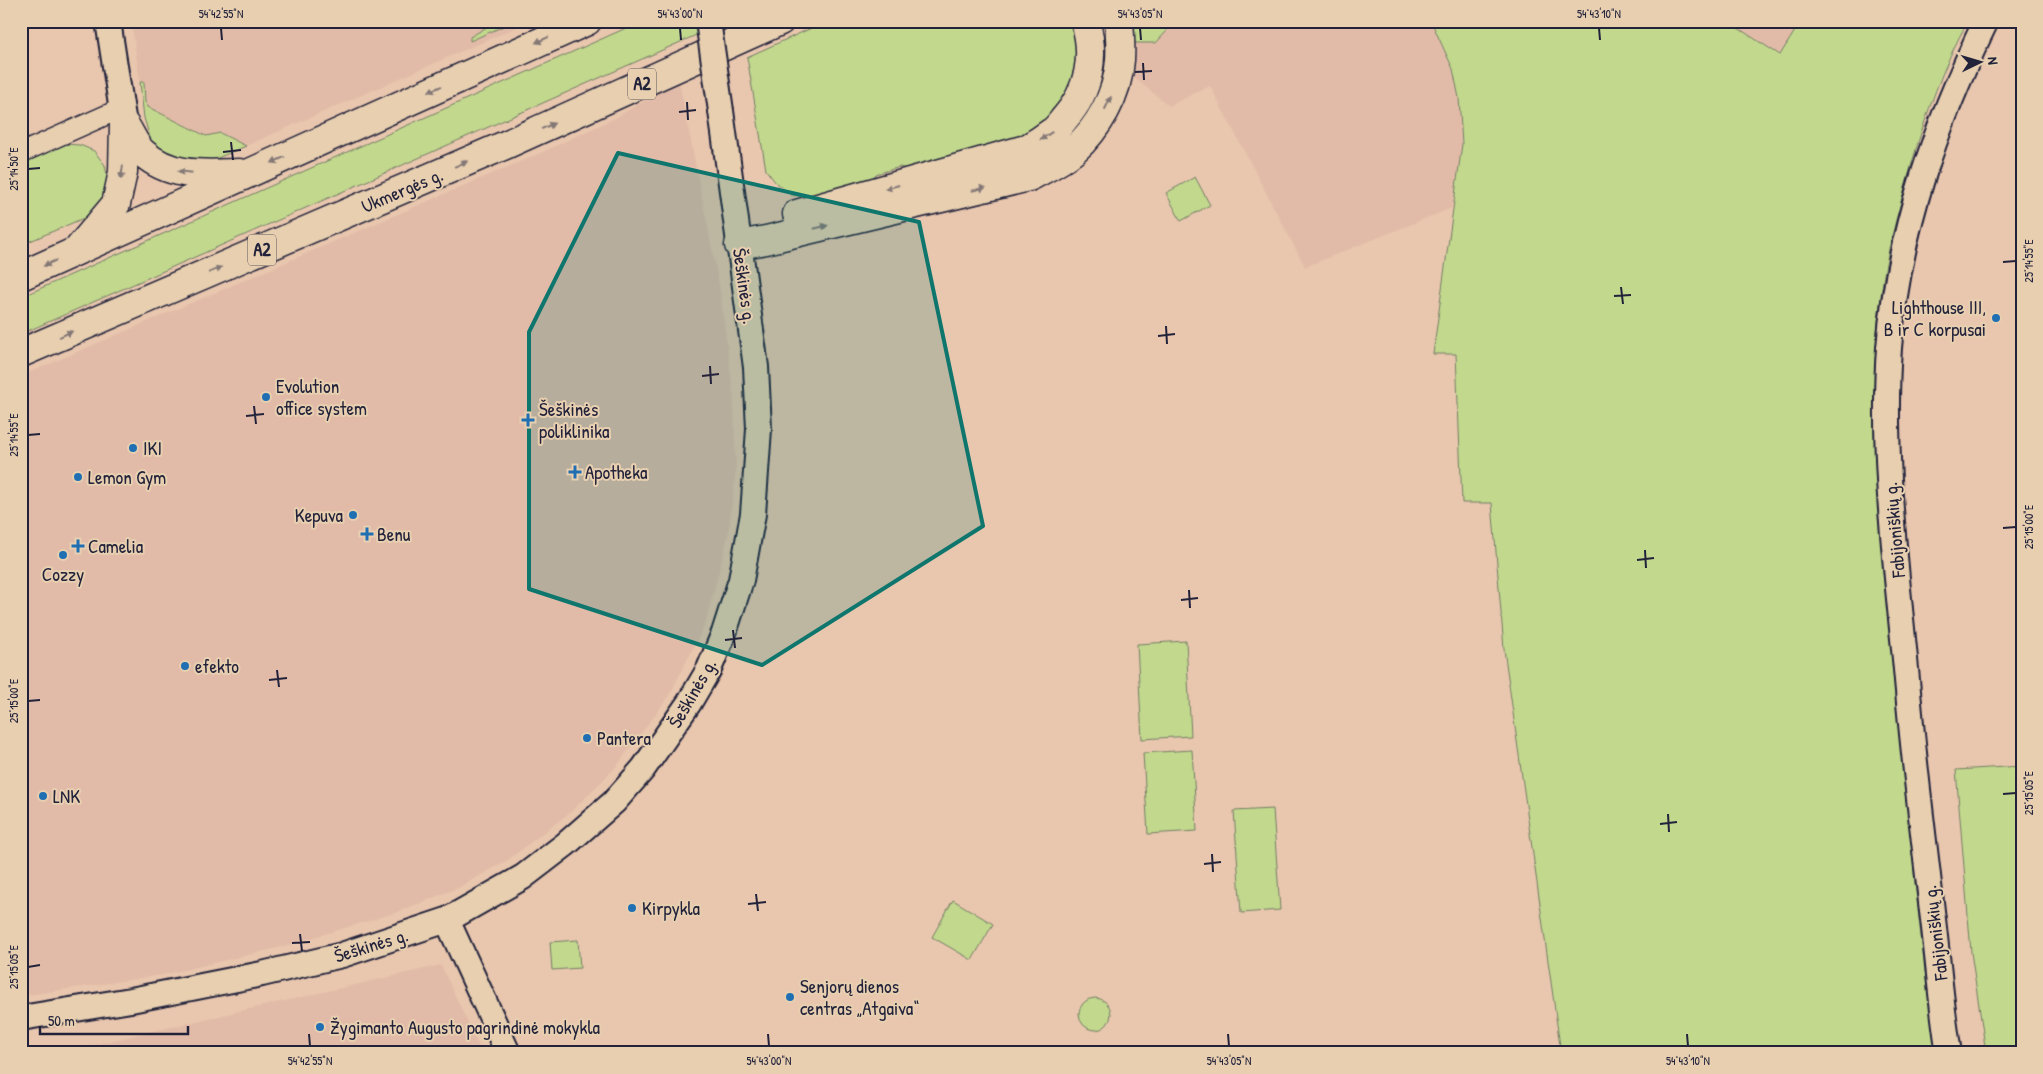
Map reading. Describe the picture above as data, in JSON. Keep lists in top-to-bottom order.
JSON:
{
  "streets": {
    "highway": ["A2", "Ukmergės g."],
    "street": ["Šeškinės g.", "Fabijoniškių g."]
  },
  "places": {
    "other": [
      "Lighthouse III, B ir C korpusai",
      "Evolution office system",
      "IKI",
      "Lemon Gym",
      "Kepuva",
      "Cozzy",
      "efekto",
      "Pantera",
      "LNK",
      "Kirpykla",
      "Senjorų dienos centras „Atgaiva“",
      "Žygimanto Augusto pagrindinė mokykla"
    ],
    "health": [
      "Šeškinės poliklinika",
      "Apotheka",
      "Benu",
      "Camelia"
    ]
  },
  "scale_bar": "50 m",
  "north": "right",
  "coordinates": [
    "54°42'55\"N",
    "54°43'00\"N",
    "54°43'05\"N",
    "54°43'10\"N",
    "25°14'50\"E",
    "25°14'55\"E",
    "25°15'00\"E",
    "25°15'05\"E"
  ]
}
